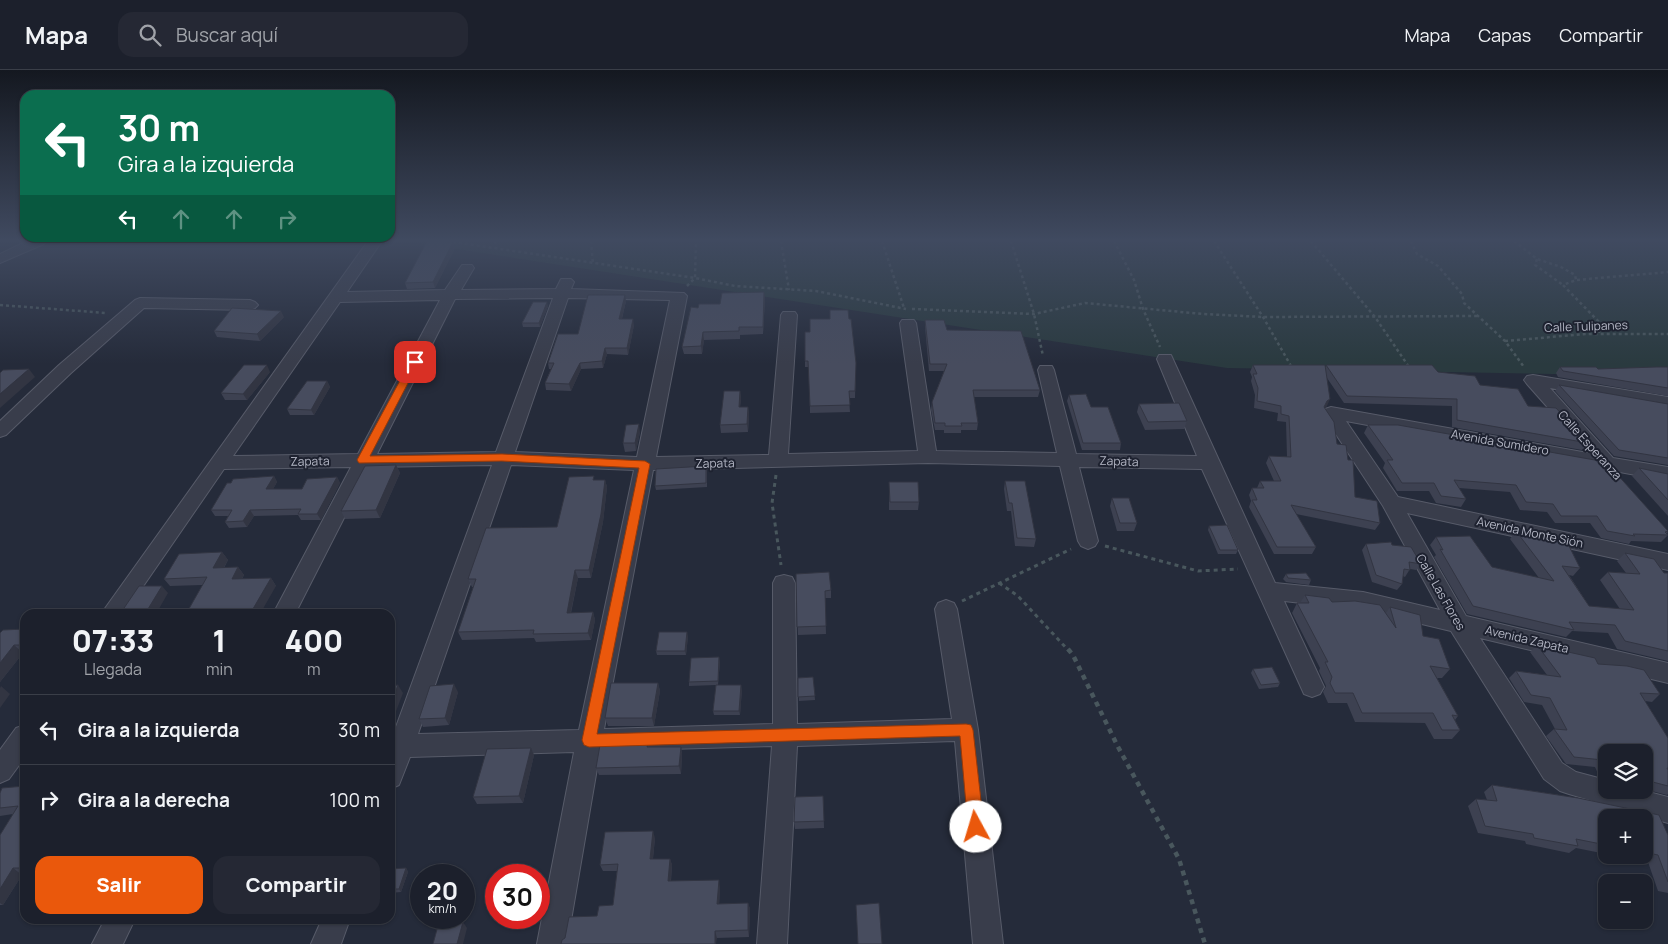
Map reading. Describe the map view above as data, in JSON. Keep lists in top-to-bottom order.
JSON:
{
  "streets": {
    "street": [
      "Avenida Sumidero",
      "Calle Esperanza",
      "Zapata",
      "Avenida Monte Sión",
      "Calle Las Flores",
      "Avenida Zapata"
    ],
    "path": ["Calle Tulipanes"]
  },
  "crossings": [
    ["Avenida Sumidero", "Calle Esperanza"],
    ["Avenida Sumidero", "Calle Las Flores"],
    ["Avenida Monte Sión", "Calle Las Flores"],
    ["Calle Las Flores", "Avenida Zapata"]
  ],
  "page": {
    "header": "Mapa",
    "search": "Buscar aquí",
    "nav": ["Mapa", "Capas", "Compartir"],
    "turn": ["30 m", "Gira a la izquierda"],
    "eta": [
      "07:33",
      "Llegada",
      "1",
      "min",
      "400",
      "m"
    ],
    "list": [
      {
        "name": "Gira a la izquierda",
        "value": "30 m"
      },
      {
        "name": "Gira a la derecha",
        "value": "100 m"
      }
    ],
    "map_buttons": ["+", "−"],
    "buttons": ["Salir", "Compartir"],
    "speed": "20 km/h",
    "limit": "30"
  }
}
